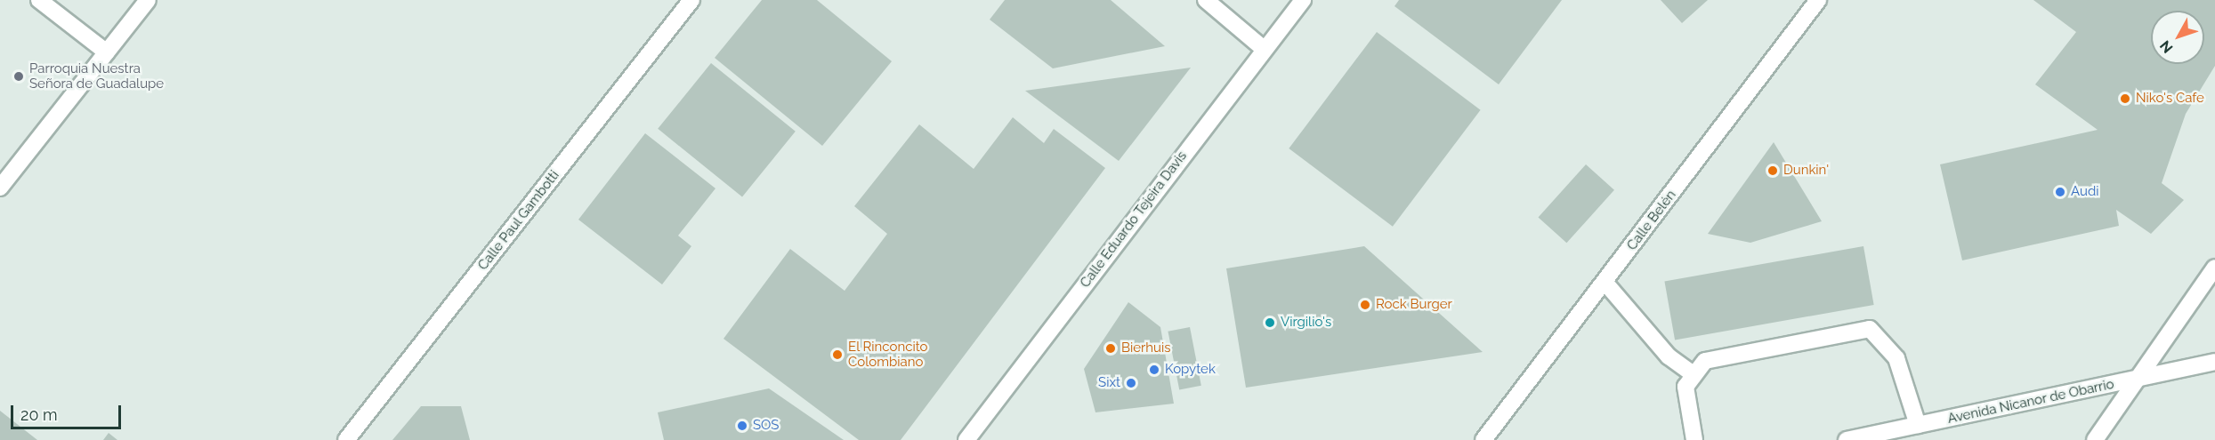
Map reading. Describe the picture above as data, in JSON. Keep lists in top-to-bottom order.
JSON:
{
  "streets": {
    "street": [
      "Calle Eduardo Tejeira Davis",
      "Calle Paul Gambotti",
      "Calle Belén",
      "Avenida Nicanor de Obarrio"
    ]
  },
  "places": [
    "Parroquia Nuestra Señora de Guadalupe",
    "Niko's Cafe",
    "Dunkin'",
    "Audi",
    "Rock Burger",
    "Virgilio's",
    "Bierhuis",
    "El Rinconcito Colombiano",
    "Kopytek",
    "Sixt",
    "SOS"
  ],
  "scale_bar": "20 m",
  "north": "bottom left"
}
